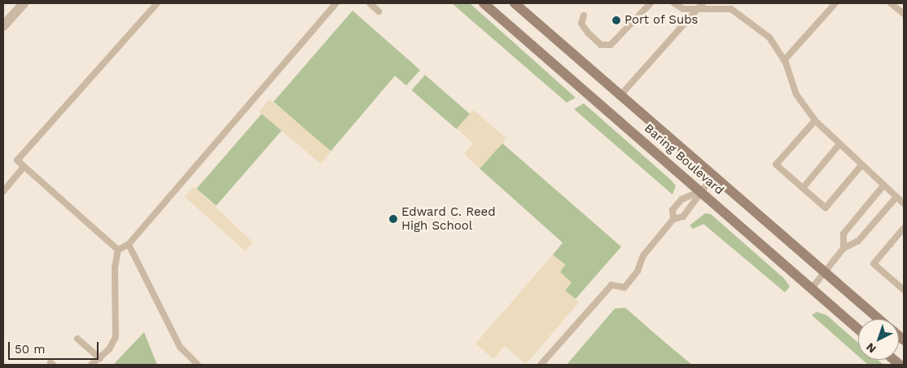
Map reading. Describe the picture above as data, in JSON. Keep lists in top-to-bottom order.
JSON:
{
  "streets": {
    "main road": ["Baring Boulevard"]
  },
  "places": ["Port of Subs", "Edward C. Reed High School"],
  "scale_bar": "50 m",
  "north": "bottom left"
}
